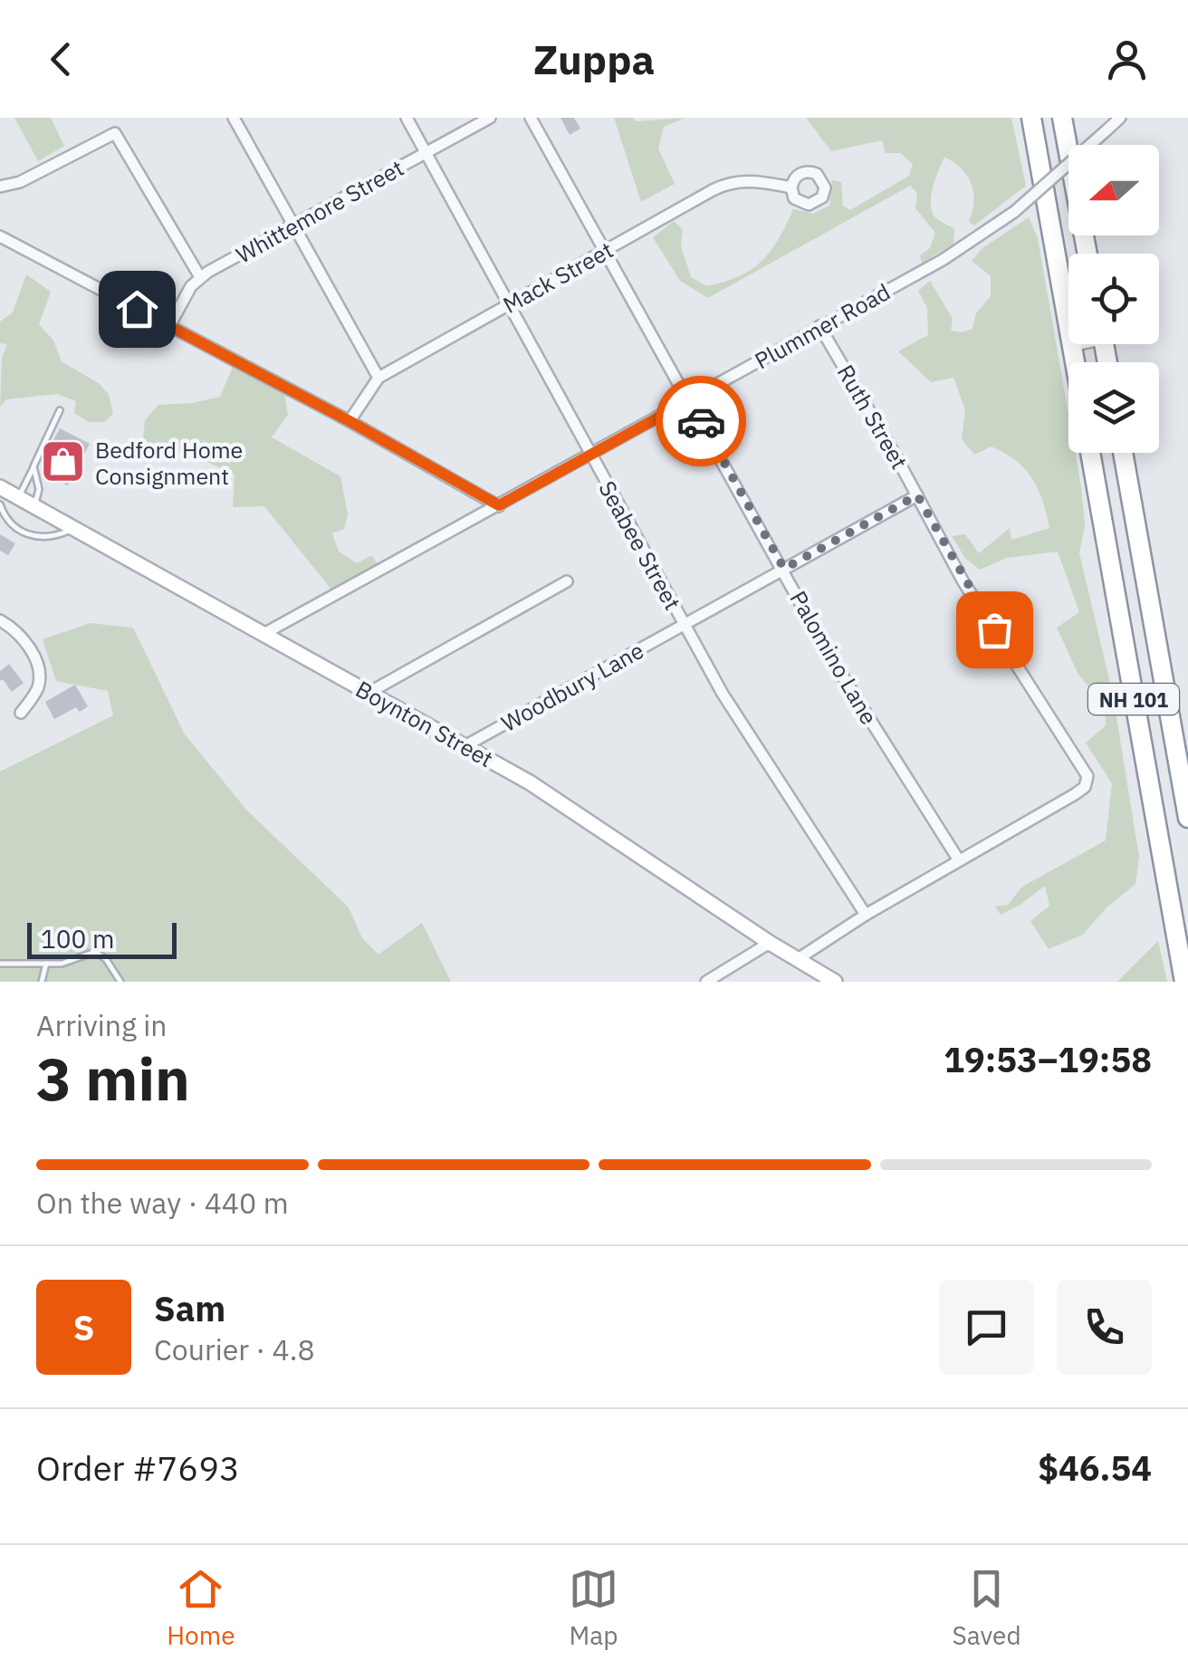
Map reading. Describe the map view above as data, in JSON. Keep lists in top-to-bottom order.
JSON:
{
  "streets": {
    "highway": ["NH 101"],
    "street": [
      "Whittemore Street",
      "Mack Street",
      "Plummer Road",
      "Ruth Street",
      "Seabee Street",
      "Palomino Lane",
      "Woodbury Lane",
      "Boynton Street"
    ]
  },
  "crossings": [
    ["Whittemore Street", "Seabee Street"],
    ["Mack Street", "Seabee Street"],
    ["Mack Street", "Palomino Lane"],
    ["Plummer Road", "Ruth Street"],
    ["Plummer Road", "Seabee Street"],
    ["Plummer Road", "Palomino Lane"],
    ["Plummer Road", "Boynton Street"],
    ["Ruth Street", "Palomino Lane"],
    ["Ruth Street", "Woodbury Lane"],
    ["Seabee Street", "Woodbury Lane"],
    ["Palomino Lane", "Woodbury Lane"],
    ["Woodbury Lane", "Boynton Street"]
  ],
  "places": {
    "shop": ["Bedford Home Consignment"]
  },
  "scale_bar": "100 m",
  "north": "left",
  "page": {
    "header": "Zuppa",
    "scale": "100 m",
    "heading": ["3 min", "Arriving in", "19:53–19:58"],
    "panel": [
      "Sam",
      "Courier · 4.8",
      "Order #7693",
      "$46.54"
    ],
    "bar": "On the way · 440 m",
    "round": "S",
    "tabs": ["Home", "Map", "Saved"]
  }
}
